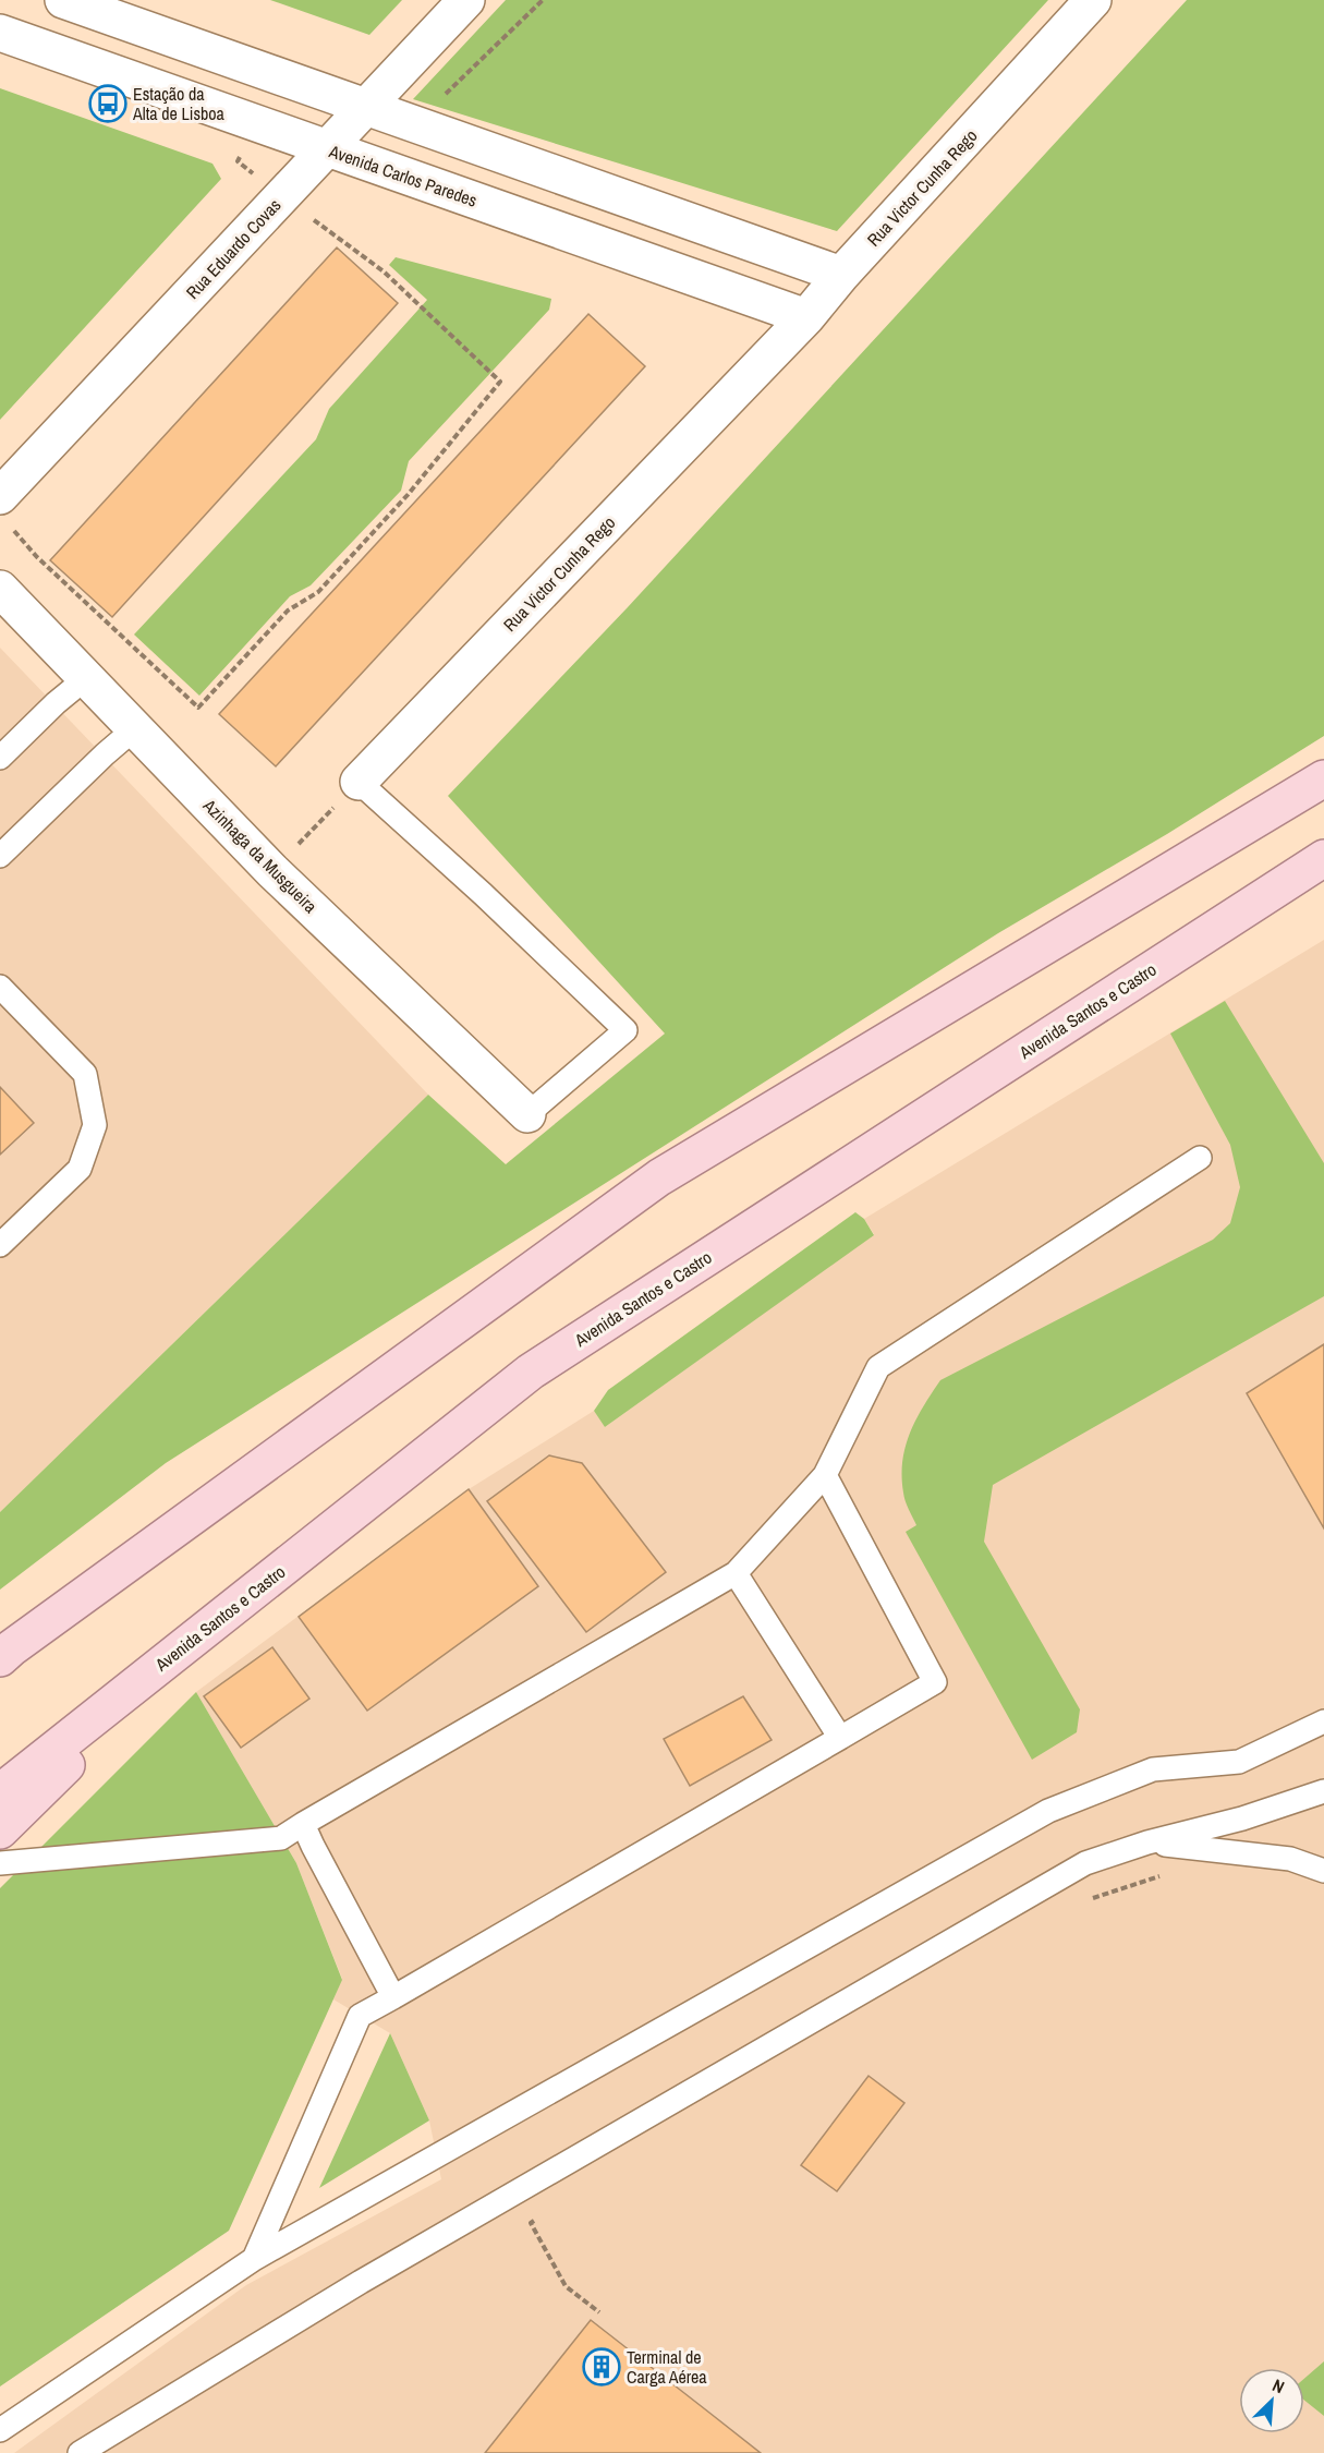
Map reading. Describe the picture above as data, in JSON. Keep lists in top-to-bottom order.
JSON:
{
  "streets": {
    "main road": ["Avenida Santos e Castro"],
    "street": [
      "Avenida Carlos Paredes",
      "Rua Victor Cunha Rego",
      "Rua Eduardo Covas",
      "Azinhaga da Musgueira"
    ]
  },
  "crossings": [
    ["Avenida Carlos Paredes", "Rua Victor Cunha Rego"],
    ["Avenida Carlos Paredes", "Rua Eduardo Covas"]
  ],
  "places": {
    "bus stop": ["Estação da Alta de Lisboa"],
    "building": ["Terminal de Carga Aérea"]
  },
  "north": "top right"
}
